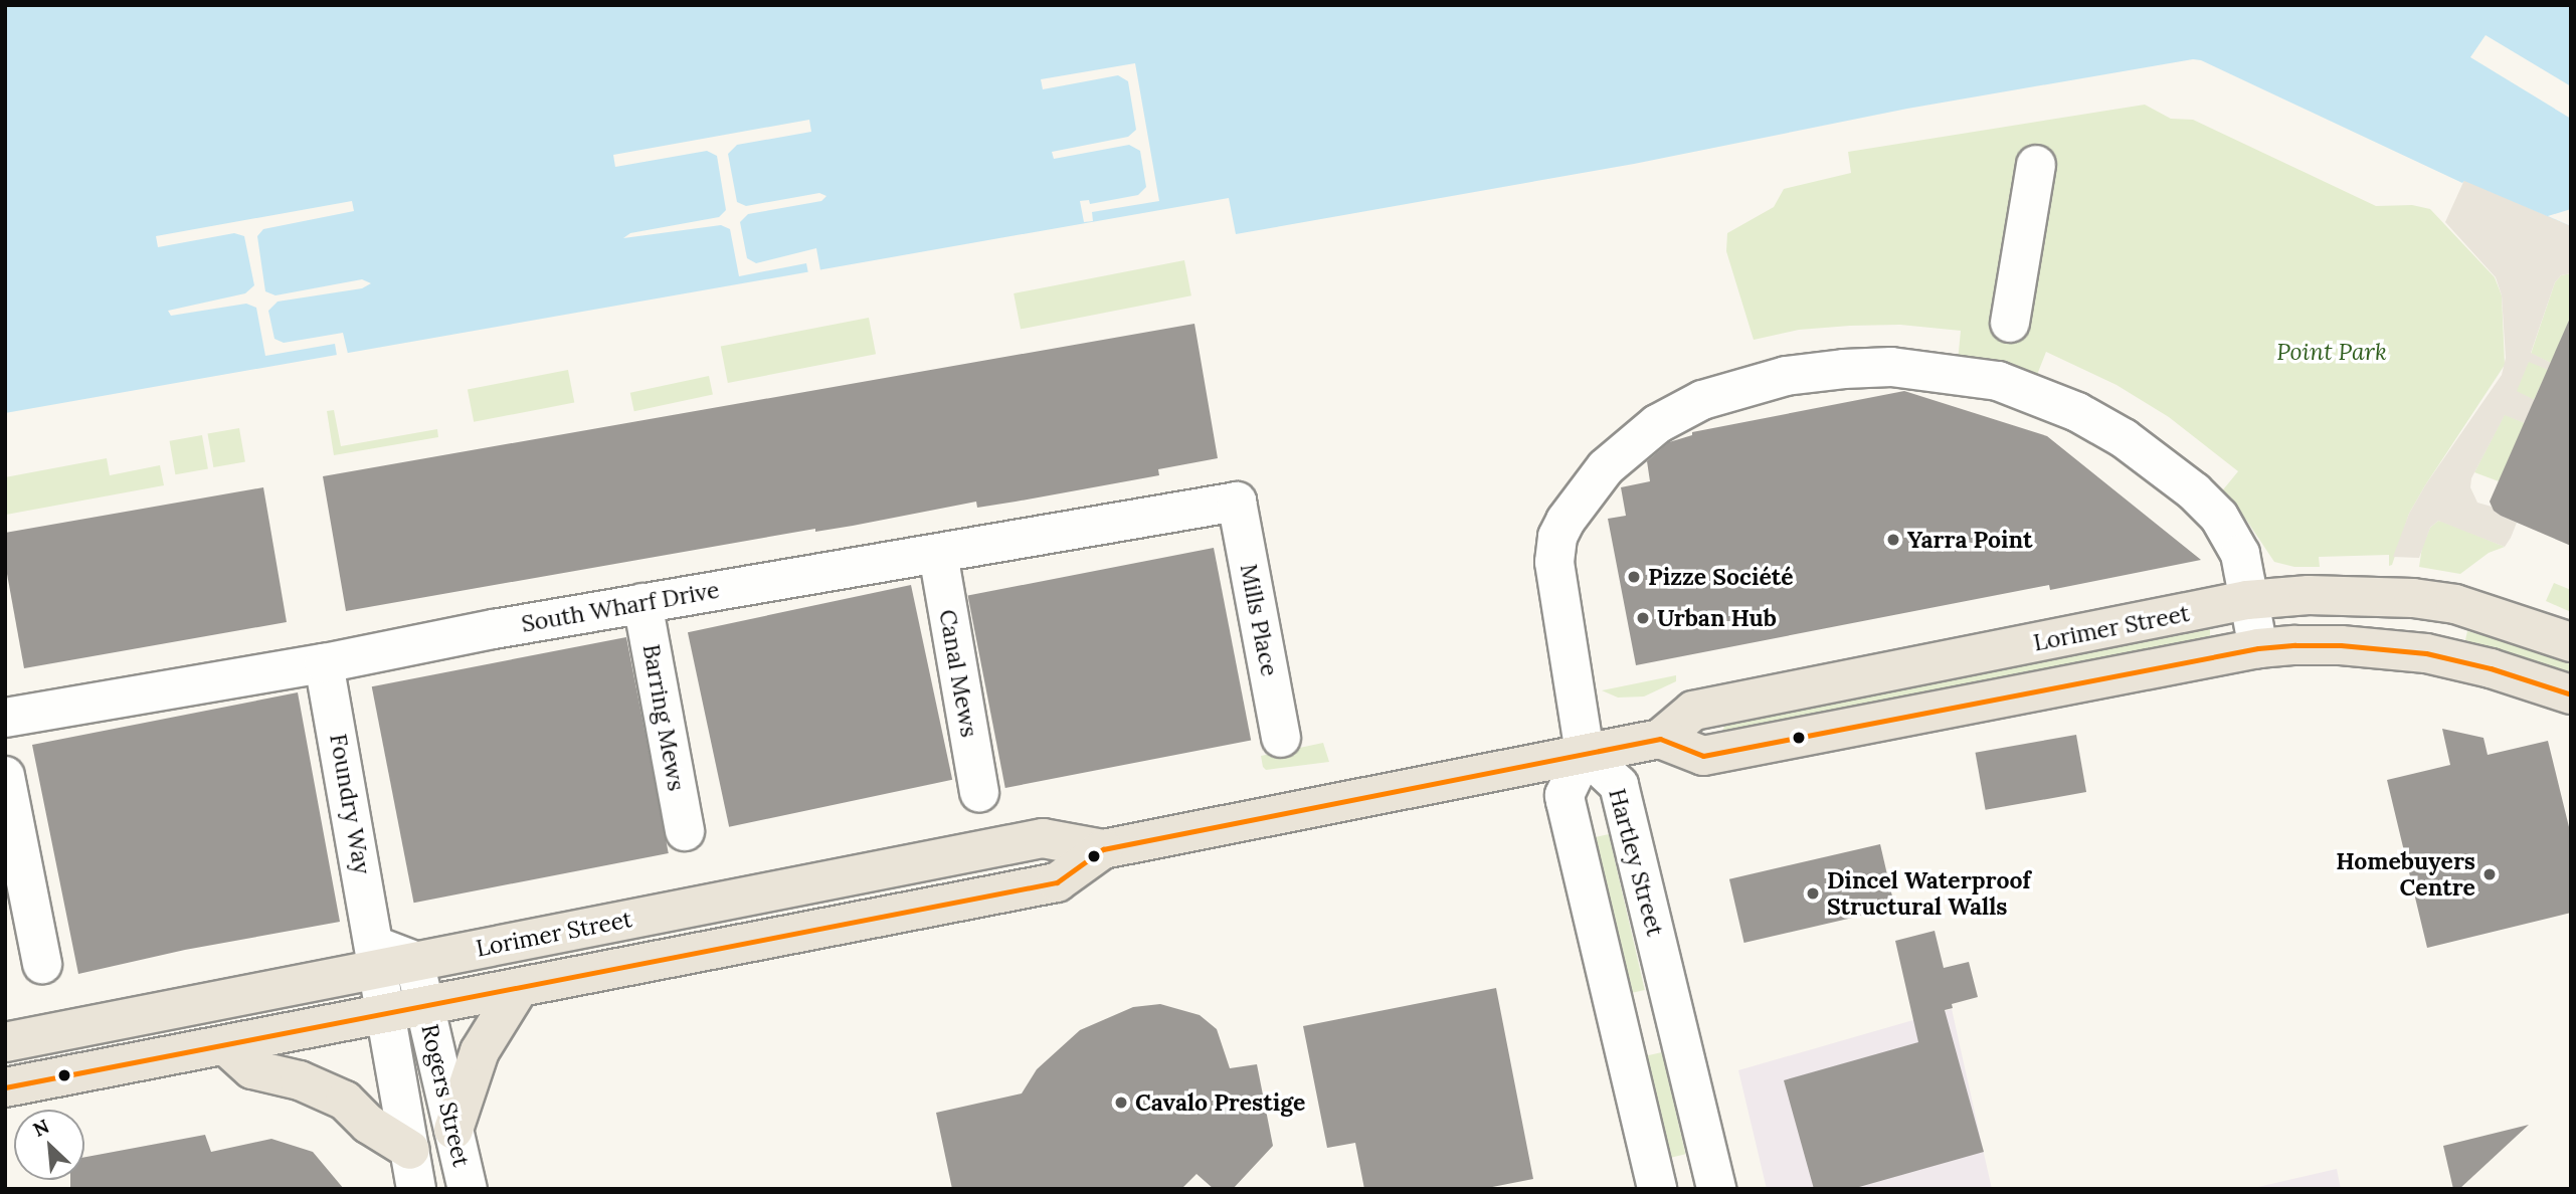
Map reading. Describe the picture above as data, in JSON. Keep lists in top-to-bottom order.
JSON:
{
  "streets": {
    "main road": ["Lorimer Street"],
    "street": [
      "South Wharf Drive",
      "Mills Place",
      "Canal Mews",
      "Barring Mews",
      "Foundry Way",
      "Hartley Street",
      "Rogers Street"
    ]
  },
  "crossings": [
    ["South Wharf Drive", "Mills Place"],
    ["South Wharf Drive", "Canal Mews"],
    ["South Wharf Drive", "Barring Mews"],
    ["South Wharf Drive", "Foundry Way"],
    ["Lorimer Street", "Foundry Way"],
    ["Lorimer Street", "Hartley Street"],
    ["Lorimer Street", "Rogers Street"],
    ["Foundry Way", "Rogers Street"]
  ],
  "parks": ["Point Park"],
  "places": [
    "Yarra Point",
    "Pizze Société",
    "Urban Hub",
    "Homebuyers Centre",
    "Dincel Waterproof Structural Walls",
    "Cavalo Prestige"
  ],
  "north": "top left"
}
